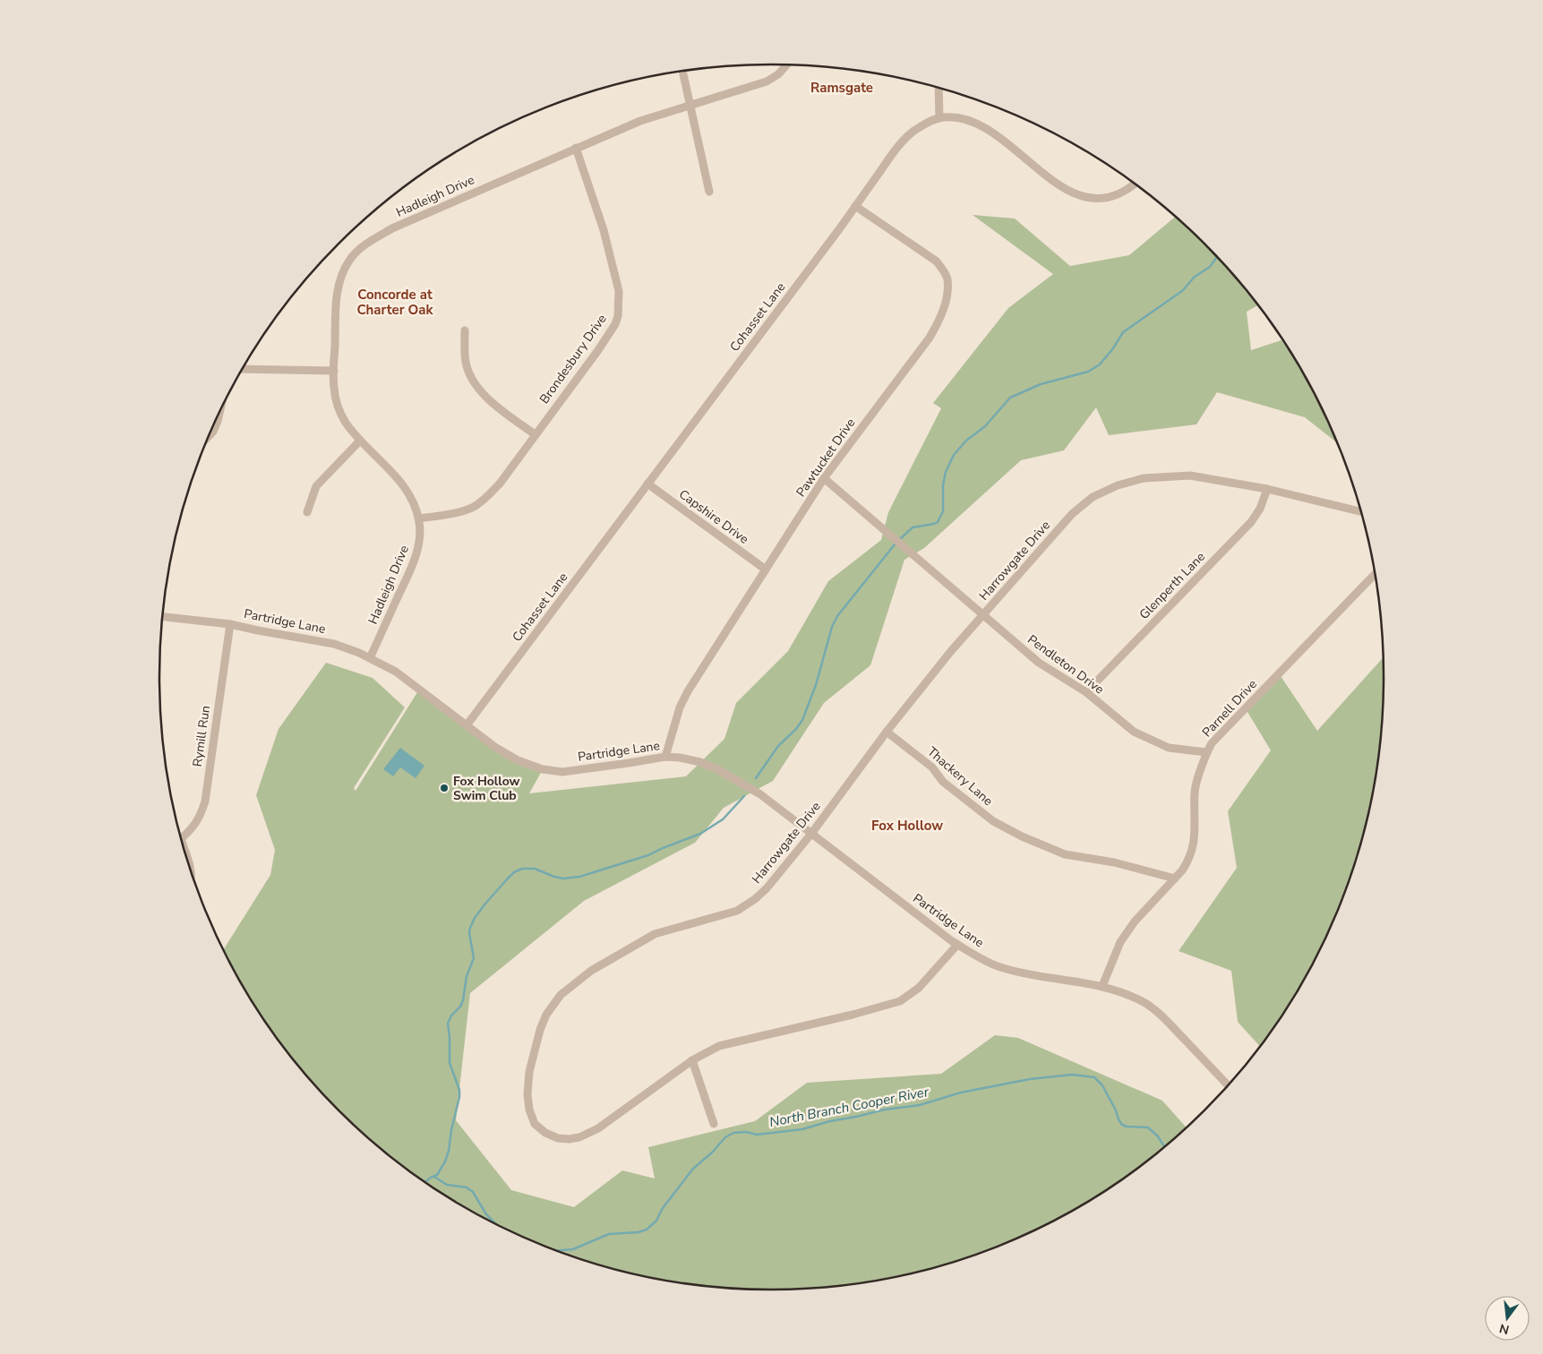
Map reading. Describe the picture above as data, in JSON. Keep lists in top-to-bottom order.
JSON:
{
  "streets": {
    "street": [
      "Hadleigh Drive",
      "Cohasset Lane",
      "Brondesbury Drive",
      "Pawtucket Drive",
      "Capshire Drive",
      "Harrowgate Drive",
      "Glenperth Lane",
      "Partridge Lane",
      "Pendleton Drive",
      "Parnell Drive",
      "Rymill Run",
      "Thackery Lane"
    ]
  },
  "crossings": [
    ["Hadleigh Drive", "Brondesbury Drive"],
    ["Hadleigh Drive", "Partridge Lane"],
    ["Cohasset Lane", "Pawtucket Drive"],
    ["Cohasset Lane", "Capshire Drive"],
    ["Cohasset Lane", "Partridge Lane"],
    ["Pawtucket Drive", "Capshire Drive"],
    ["Pawtucket Drive", "Partridge Lane"],
    ["Pawtucket Drive", "Pendleton Drive"],
    ["Harrowgate Drive", "Glenperth Lane"],
    ["Harrowgate Drive", "Partridge Lane"],
    ["Harrowgate Drive", "Pendleton Drive"],
    ["Harrowgate Drive", "Thackery Lane"],
    ["Glenperth Lane", "Pendleton Drive"],
    ["Partridge Lane", "Parnell Drive"],
    ["Partridge Lane", "Rymill Run"],
    ["Pendleton Drive", "Parnell Drive"],
    ["Parnell Drive", "Thackery Lane"]
  ],
  "districts": ["Ramsgate", "Concorde at Charter Oak", "Fox Hollow"],
  "water": ["North Branch Cooper River"],
  "places": ["Fox Hollow Swim Club"],
  "north": "bottom"
}
